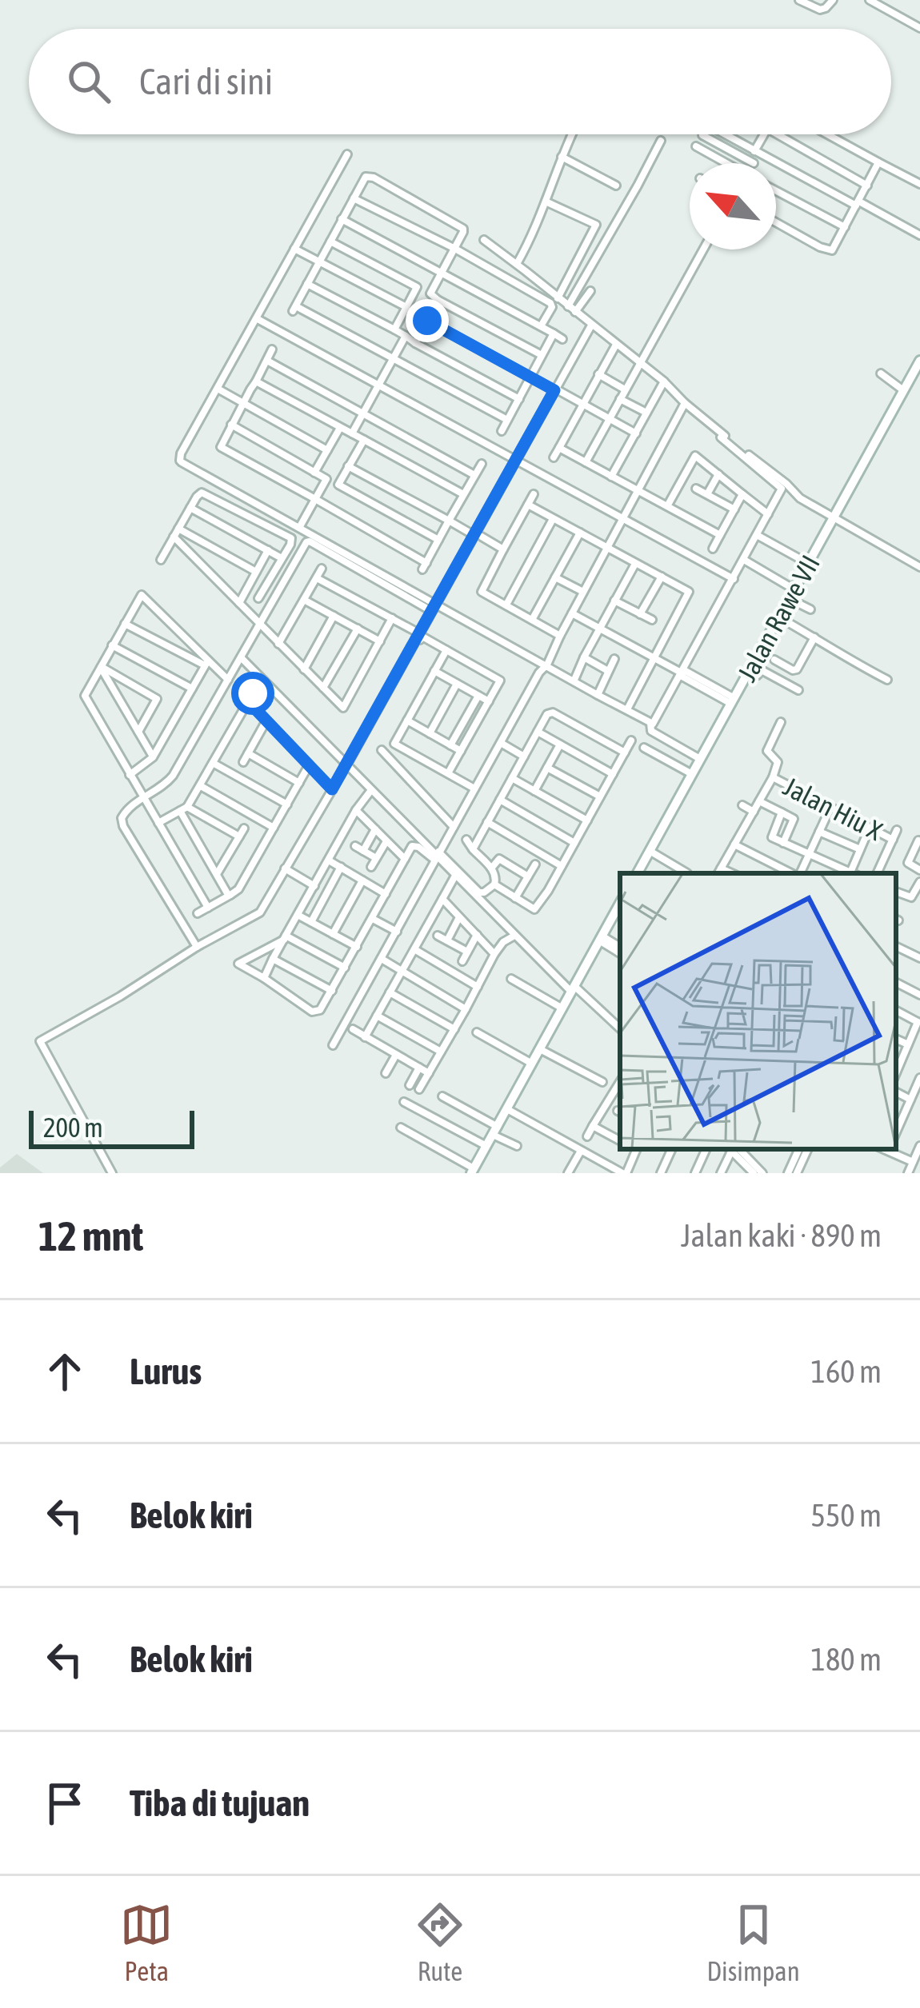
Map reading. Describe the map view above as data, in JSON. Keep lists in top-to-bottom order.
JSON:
{
  "streets": {
    "main road": ["Jalan Rawe VII"],
    "street": ["Jalan Hiu X"]
  },
  "scale_bar": "200 m",
  "north": "top left",
  "page": {
    "search": "Cari di sini",
    "scale": "200 m",
    "heading": ["12 mnt", "Jalan kaki · 890 m"],
    "list": [
      ["Lurus", "160 m"],
      ["Belok kiri", "550 m"],
      ["Belok kiri", "180 m"],
      "Tiba di tujuan"
    ],
    "nav": ["Peta", "Rute", "Disimpan"]
  }
}
